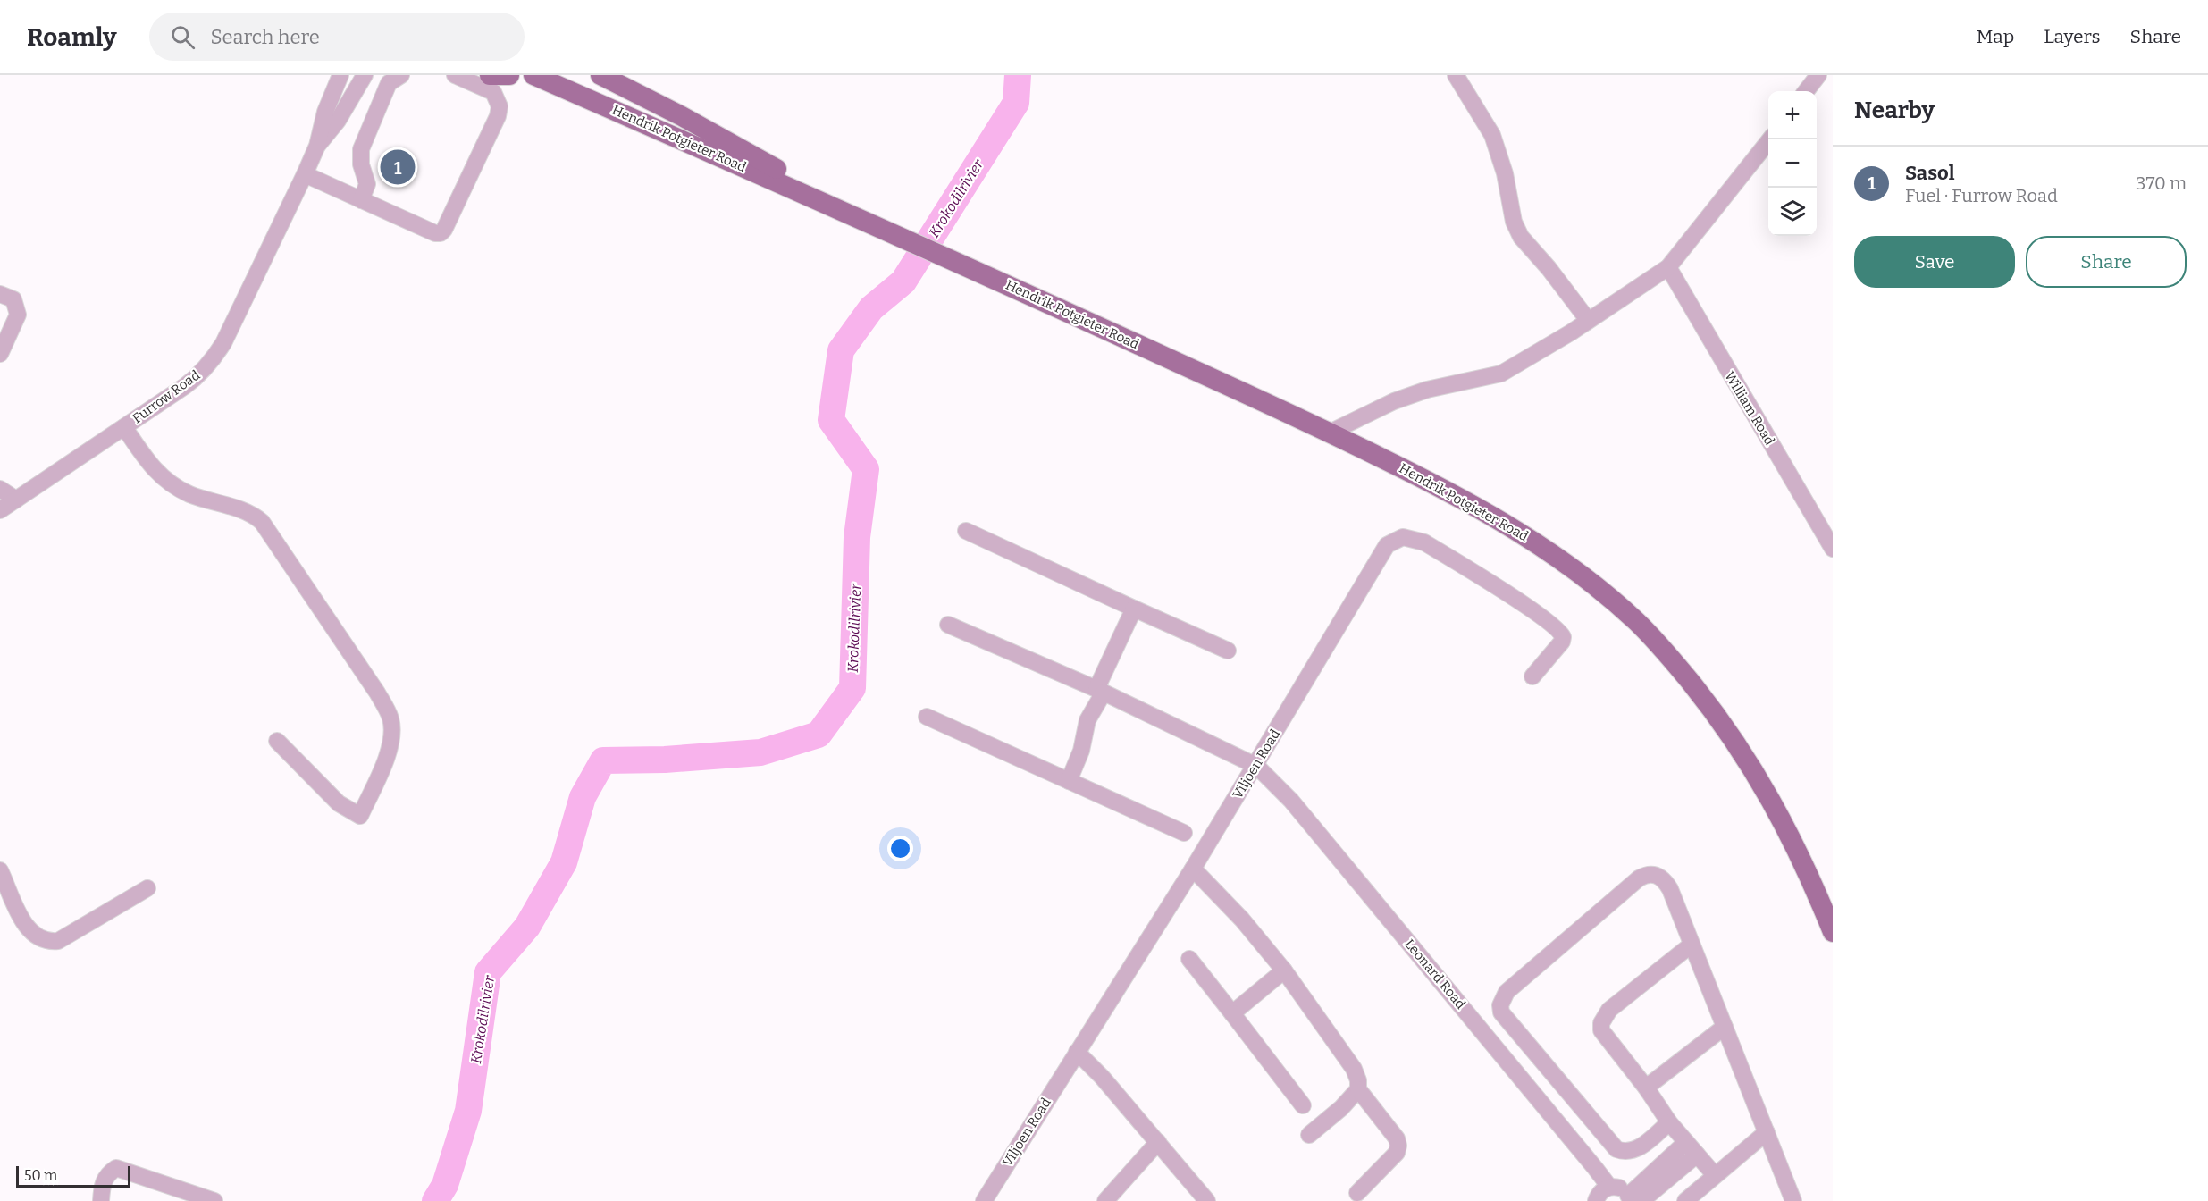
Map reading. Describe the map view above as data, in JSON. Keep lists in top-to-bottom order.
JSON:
{
  "streets": {
    "main road": ["Hendrik Potgieter Road"],
    "street": [
      "Furrow Road",
      "William Road",
      "Viljoen Road",
      "Leonard Road"
    ]
  },
  "crossings": [
    ["Viljoen Road", "Leonard Road"]
  ],
  "water": ["Krokodilrivier"],
  "scale_bar": "50 m",
  "page": {
    "header": "Roamly",
    "search": "Search here",
    "nav": ["Map", "Layers", "Share"],
    "heading": "Nearby",
    "map_buttons": ["+", "−"],
    "list": [
      {
        "mark": "1",
        "name": "Sasol",
        "note": "Fuel · Furrow Road",
        "value": "370 m"
      }
    ],
    "pins": "1",
    "buttons": ["Save", "Share"],
    "scale": "50 m"
  }
}
